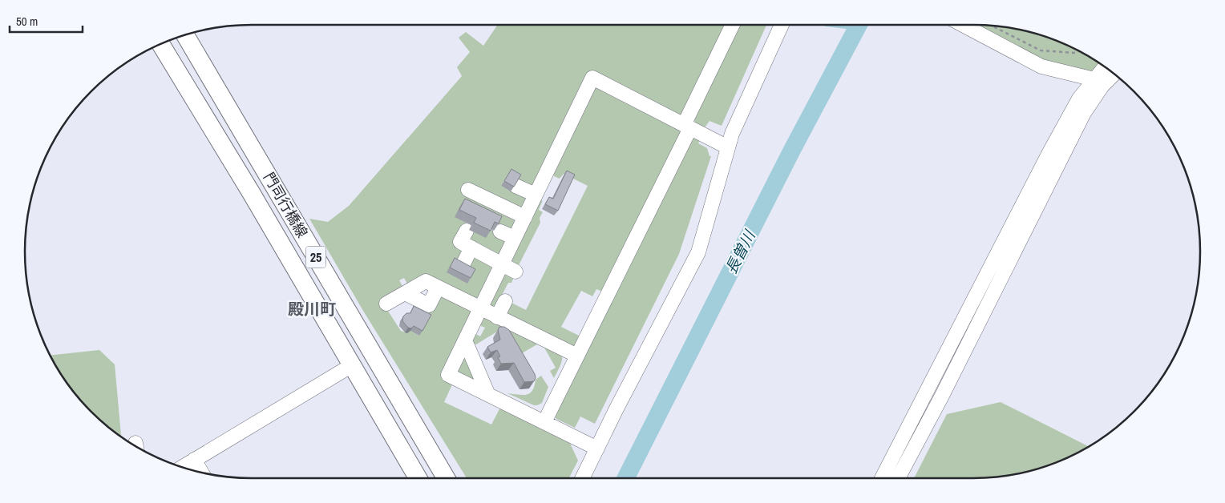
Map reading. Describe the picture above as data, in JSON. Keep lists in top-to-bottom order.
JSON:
{
  "streets": {
    "main road": ["門司行橋線", "25"]
  },
  "districts": ["殿川町"],
  "water": ["長曽川"],
  "scale_bar": "50 m"
}
